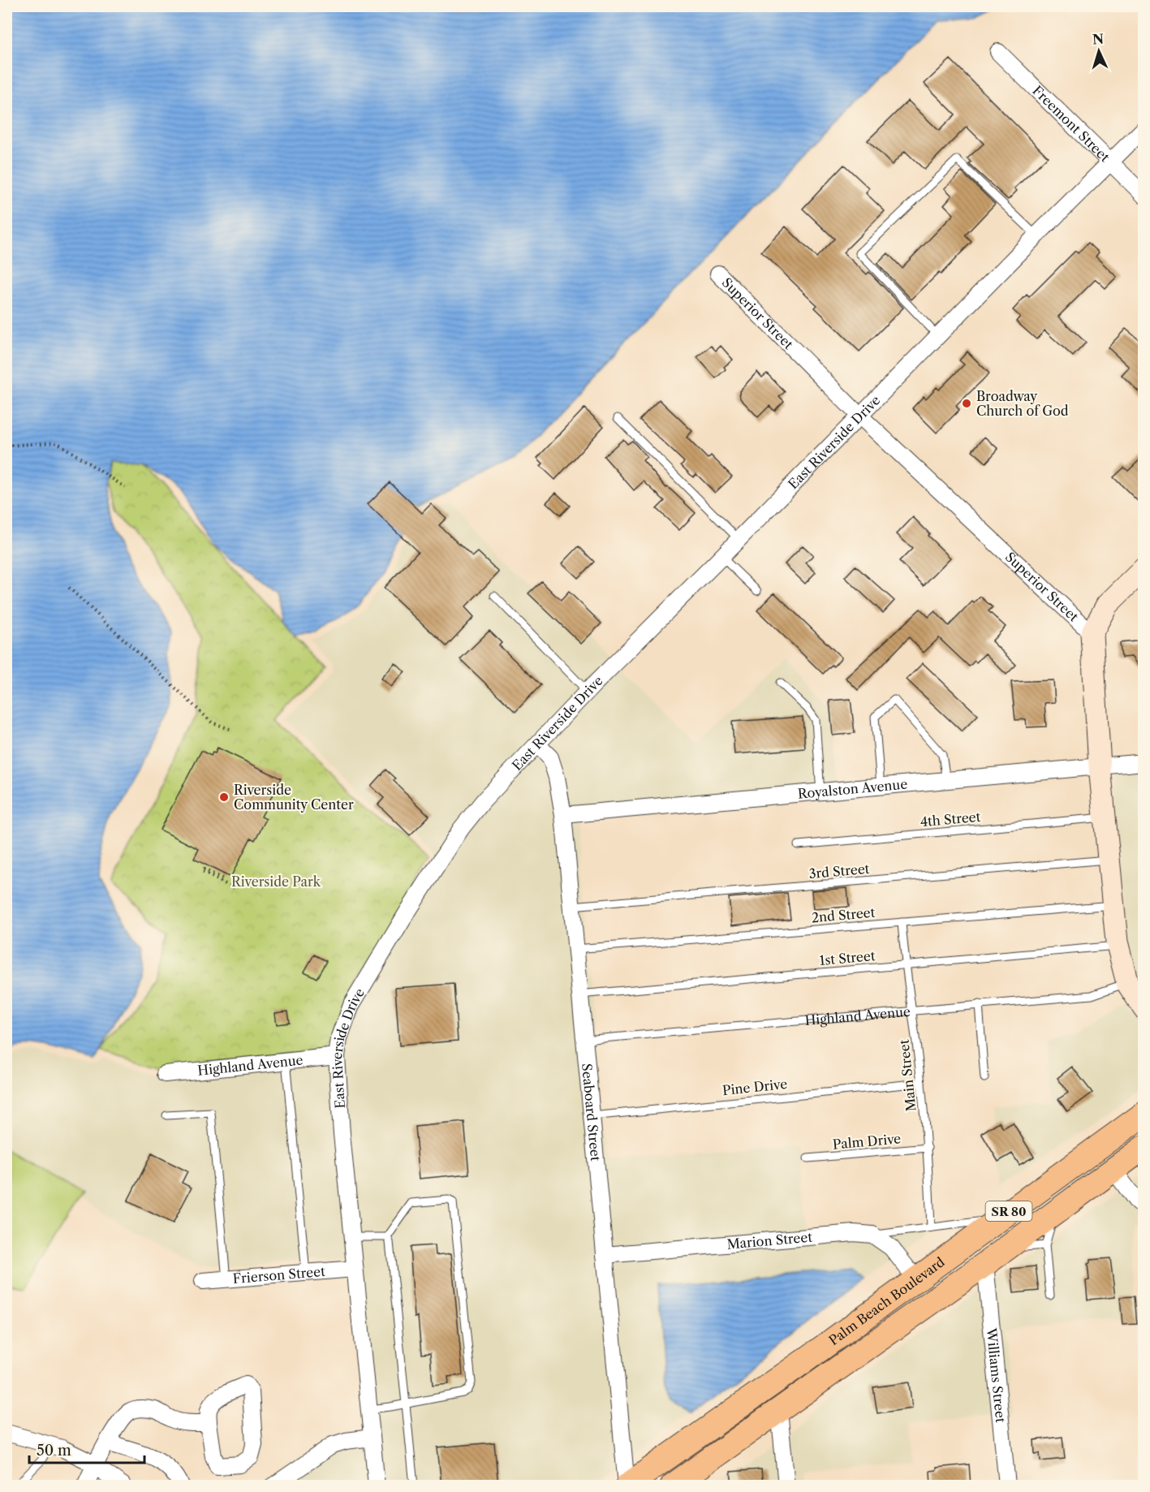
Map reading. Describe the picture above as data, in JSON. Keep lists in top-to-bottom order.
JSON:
{
  "streets": {
    "main road": ["SR 80", "Palm Beach Boulevard"],
    "street": [
      "Freemont Street",
      "Superior Street",
      "East Riverside Drive",
      "Royalston Avenue",
      "Highland Avenue",
      "Seaboard Street",
      "Marion Street",
      "Frierson Street",
      "Williams Street"
    ],
    "lane": [
      "4th Street",
      "3rd Street",
      "2nd Street",
      "1st Street",
      "Main Street",
      "Pine Drive",
      "Palm Drive"
    ]
  },
  "crossings": [
    ["Freemont Street", "East Riverside Drive"],
    ["Superior Street", "East Riverside Drive"],
    ["East Riverside Drive", "Highland Avenue"],
    ["East Riverside Drive", "Seaboard Street"],
    ["East Riverside Drive", "Frierson Street"],
    ["Royalston Avenue", "Seaboard Street"],
    ["3rd Street", "Seaboard Street"],
    ["2nd Street", "Main Street"],
    ["2nd Street", "Seaboard Street"],
    ["1st Street", "Main Street"],
    ["1st Street", "Seaboard Street"],
    ["Highland Avenue", "Main Street"],
    ["Highland Avenue", "Seaboard Street"],
    ["Main Street", "Pine Drive"],
    ["Main Street", "Palm Drive"],
    ["Pine Drive", "Seaboard Street"],
    ["Seaboard Street", "Marion Street"],
    ["Seaboard Street", "Palm Beach Boulevard"],
    ["Palm Beach Boulevard", "Williams Street"]
  ],
  "parks": ["Riverside Park"],
  "places": ["Broadway Church of God", "Riverside Community Center"],
  "scale_bar": "50 m",
  "north": "top"
}
